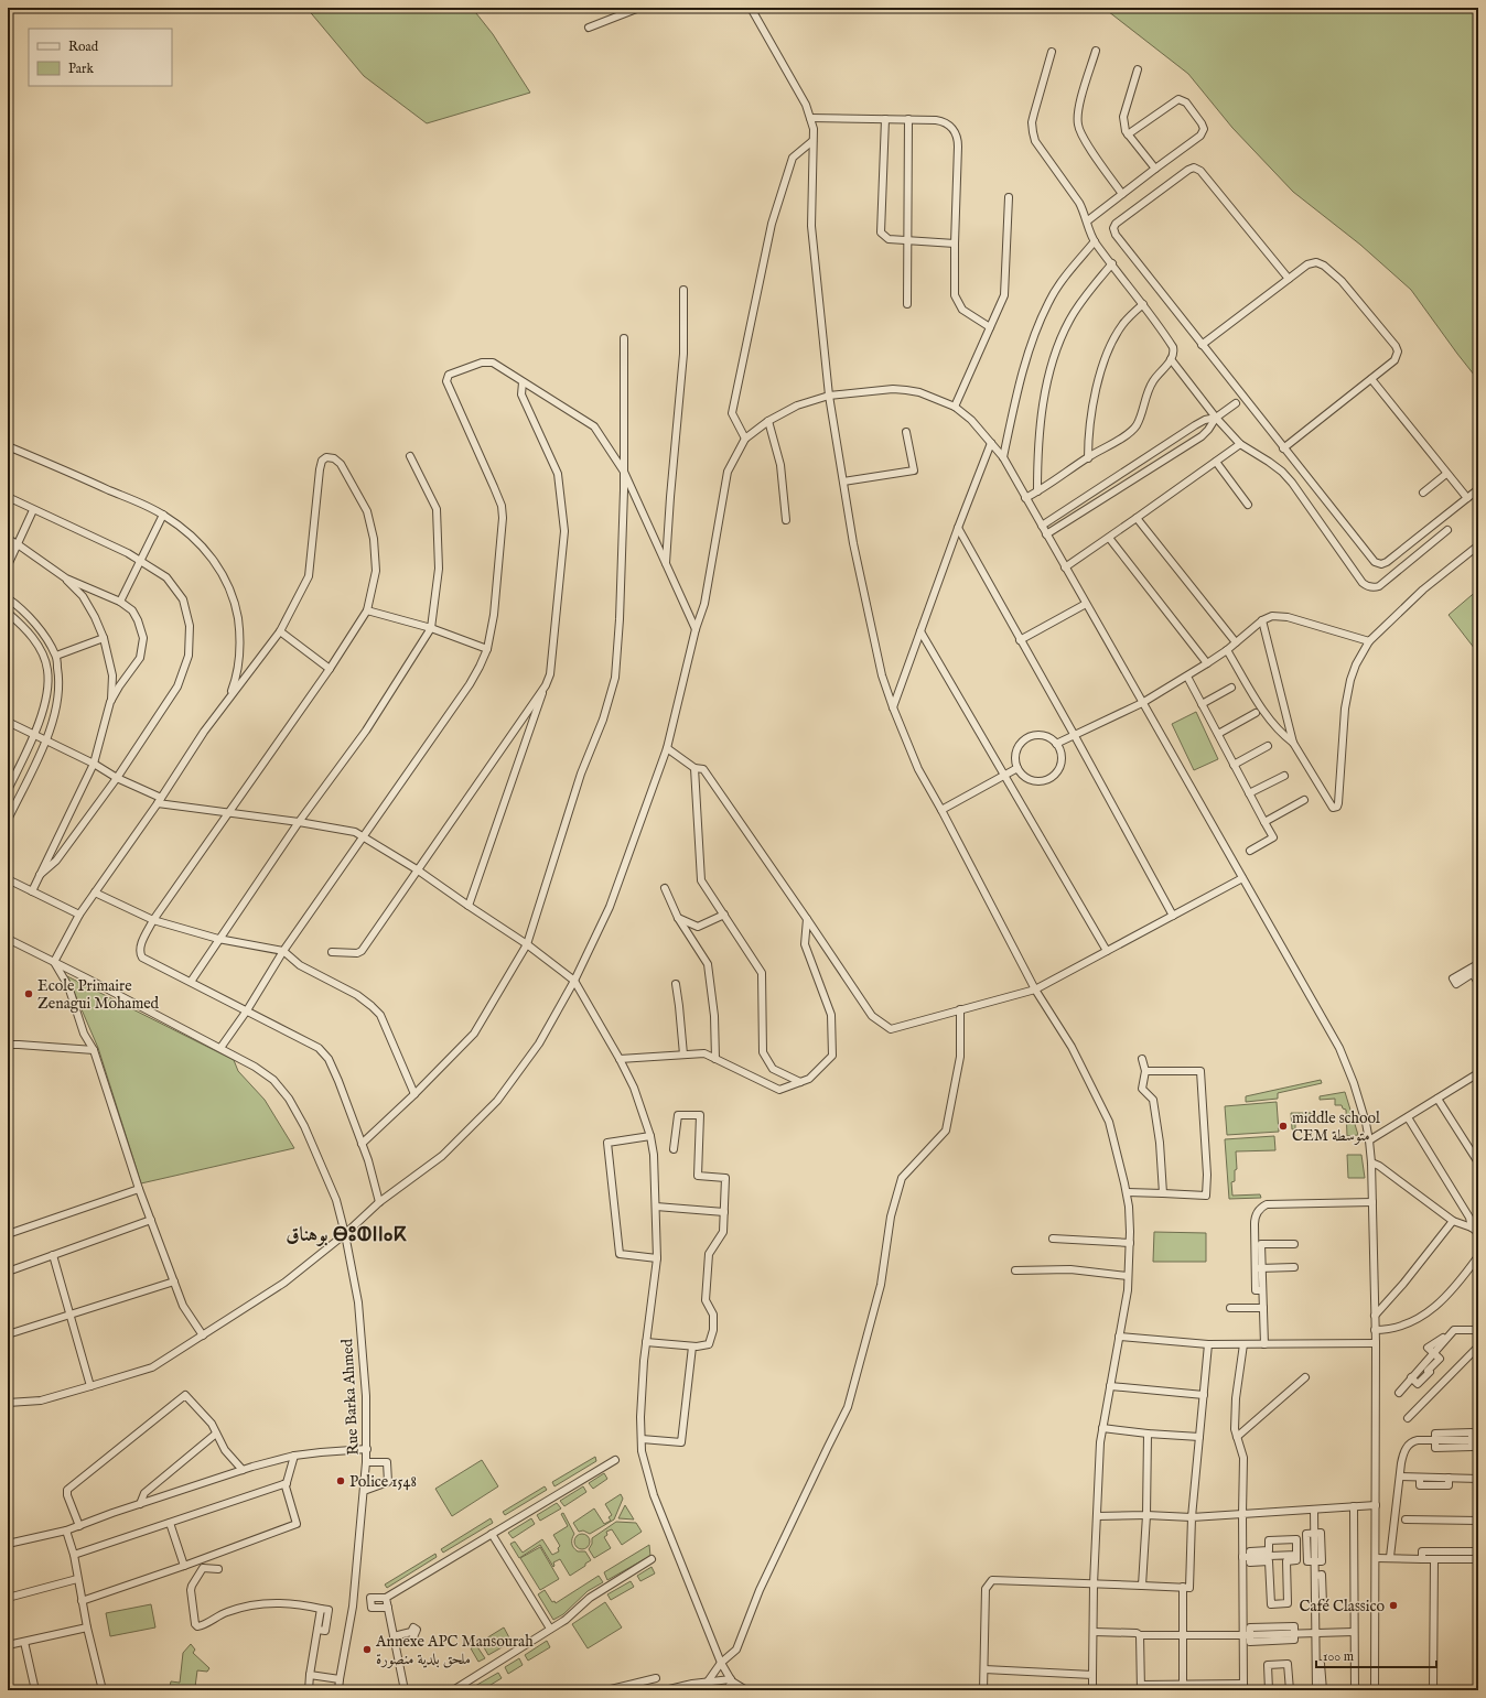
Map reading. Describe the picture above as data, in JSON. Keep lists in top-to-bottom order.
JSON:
{
  "streets": {
    "street": ["Rue Barka Ahmed"]
  },
  "districts": ["بوهناق ⴱⵓⵀⵏⵏⴰⴽ"],
  "places": [
    "Ecole Primaire Zenagui Mohamed",
    "middle school CEM متوسطة",
    "Police 1548",
    "Café Classico",
    "Annexe APC Mansourah ملحق بلدية منصورة"
  ],
  "legend": ["Road", "Park"],
  "scale_bar": "100 m"
}
